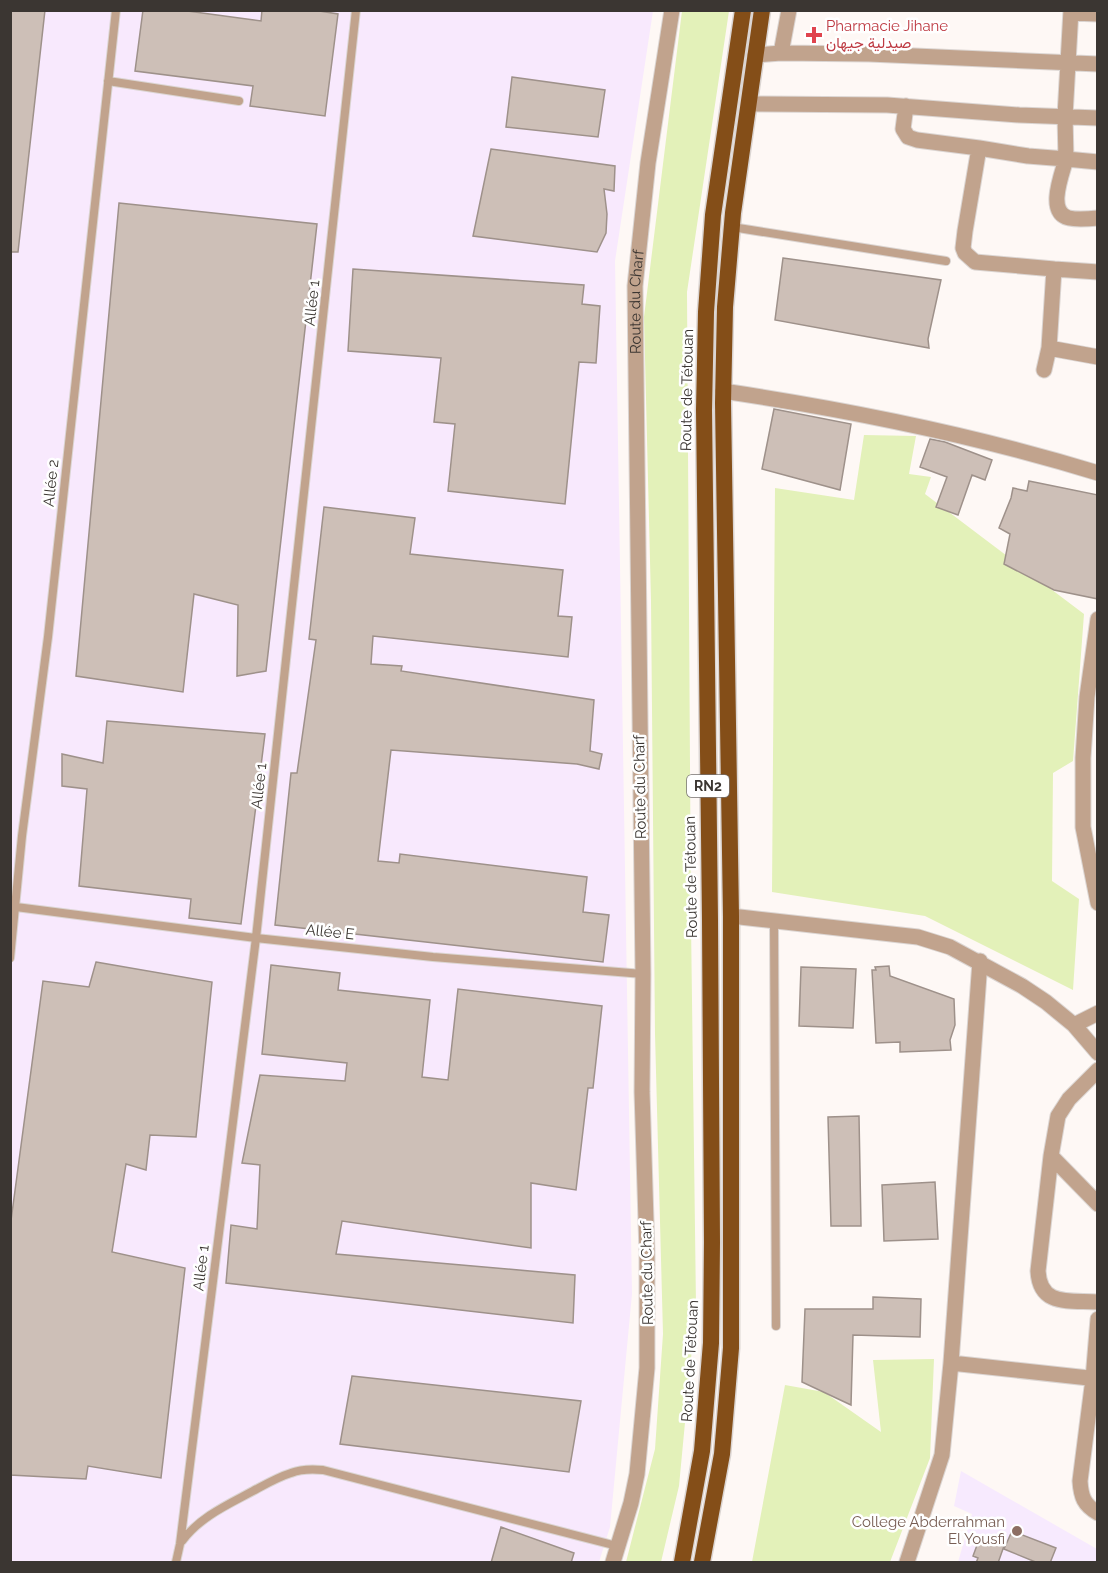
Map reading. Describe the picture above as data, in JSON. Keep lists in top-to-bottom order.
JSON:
{
  "streets": {
    "highway": ["Route de Tétouan", "RN2"],
    "street": ["Route du Charf"],
    "lane": ["Allée 1", "Allée 2", "Allée E"]
  },
  "crossings": [
    ["Route du Charf", "Allée E"],
    ["Allée 1", "Allée E"],
    ["Allée 2", "Allée E"]
  ],
  "places": {
    "health": ["Pharmacie Jihane صيدلية جيهان"],
    "other": ["College Abderrahman El Yousfi"]
  }
}
